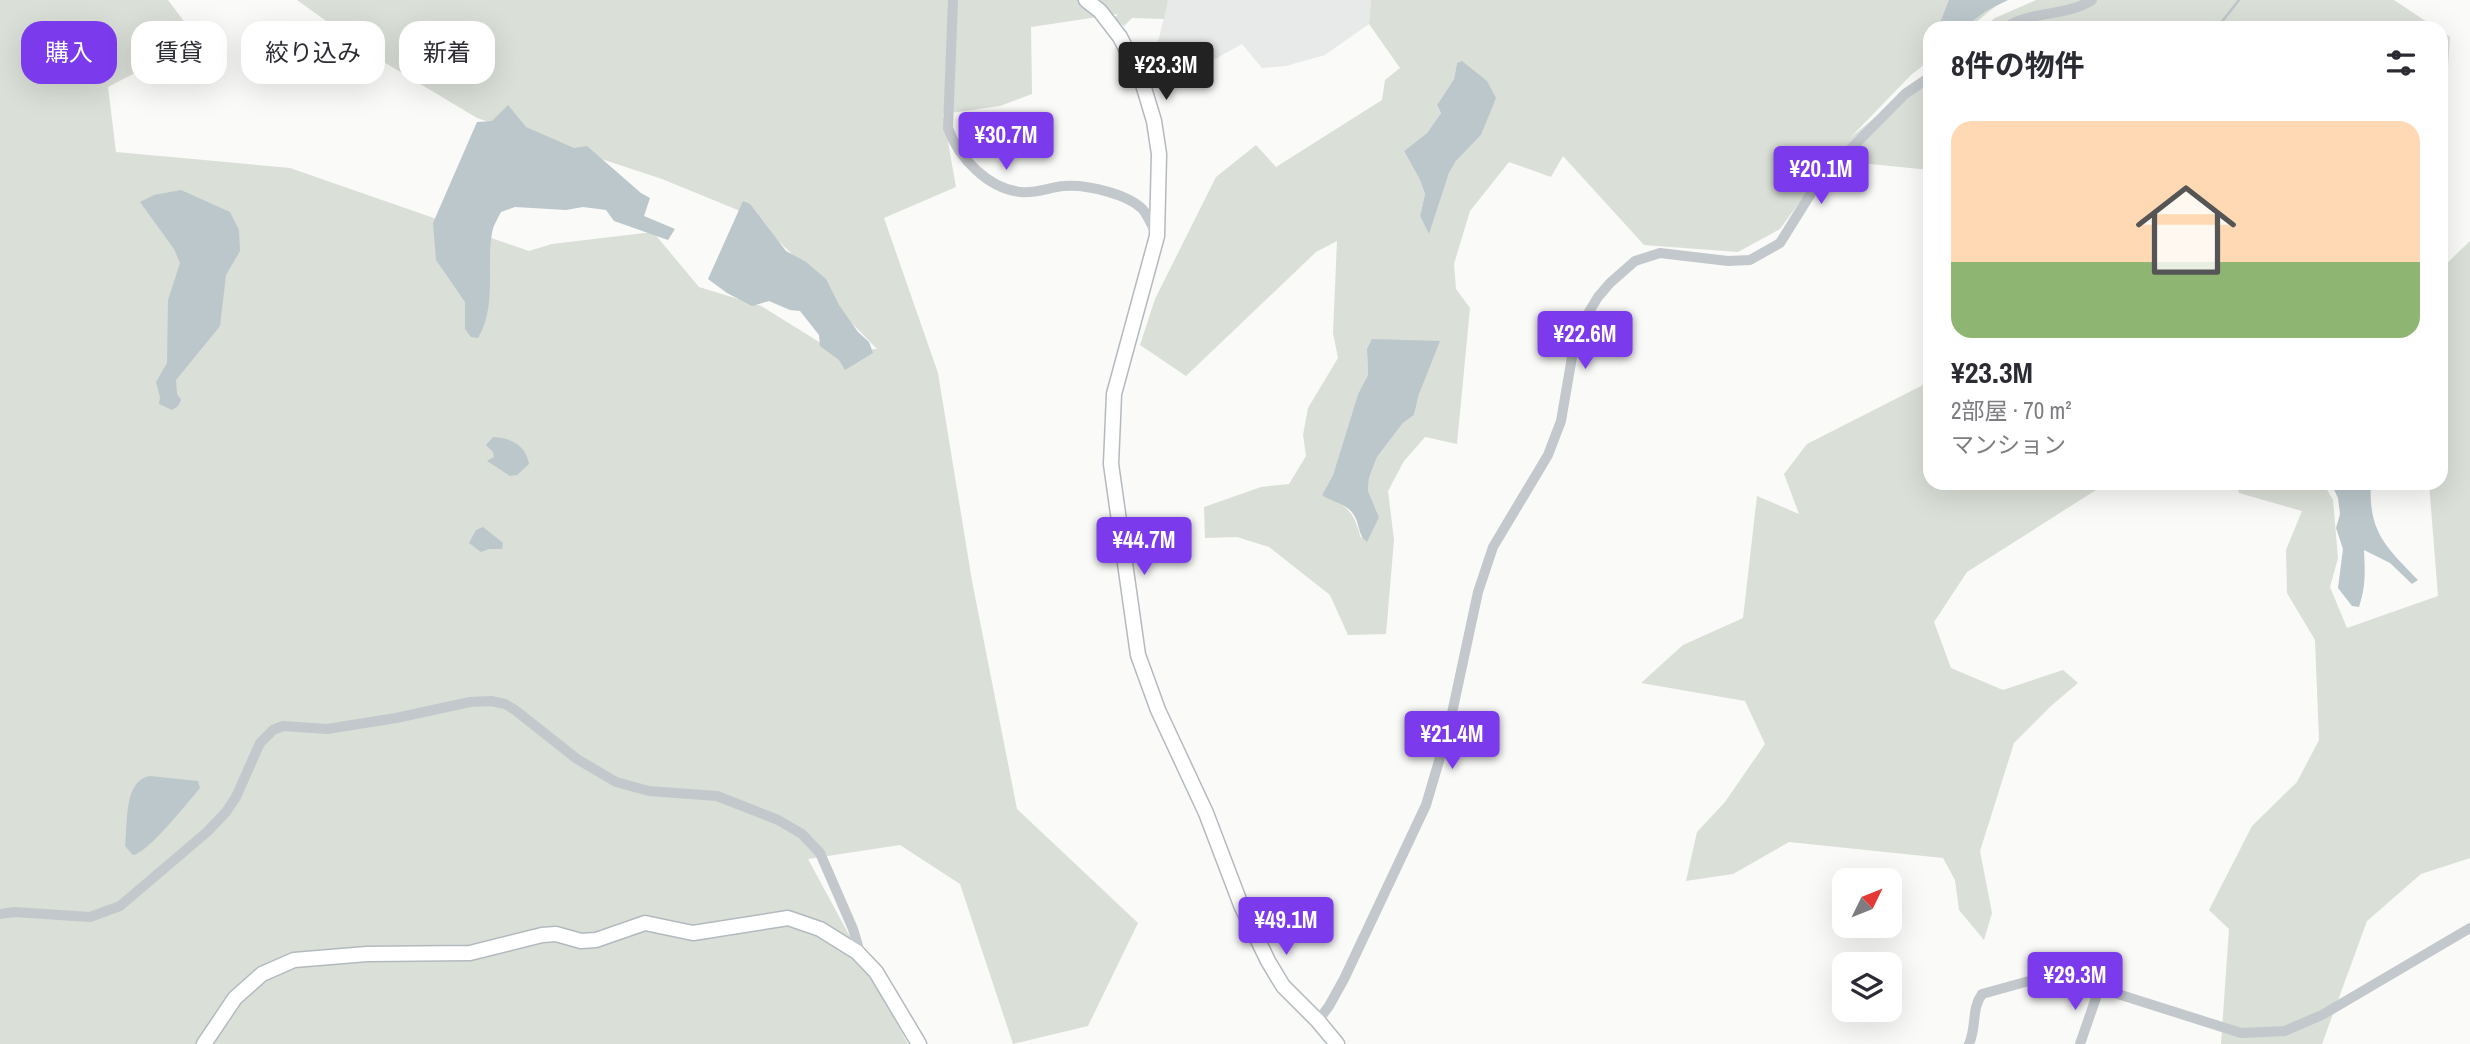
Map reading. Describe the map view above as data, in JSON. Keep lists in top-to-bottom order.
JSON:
{
  "north": "top right",
  "page": {
    "chip": [
      "購入",
      "賃貸",
      "絞り込み",
      "新着"
    ],
    "heading": "8件の物件",
    "price": [
      "¥23.3M",
      "¥30.7M",
      "¥20.1M",
      "¥22.6M",
      "¥44.7M",
      "¥21.4M",
      "¥49.1M",
      "¥29.3M"
    ],
    "list": [
      {
        "name": "¥23.3M",
        "note": "2部屋 · 70 m² · マンション"
      }
    ]
  }
}
